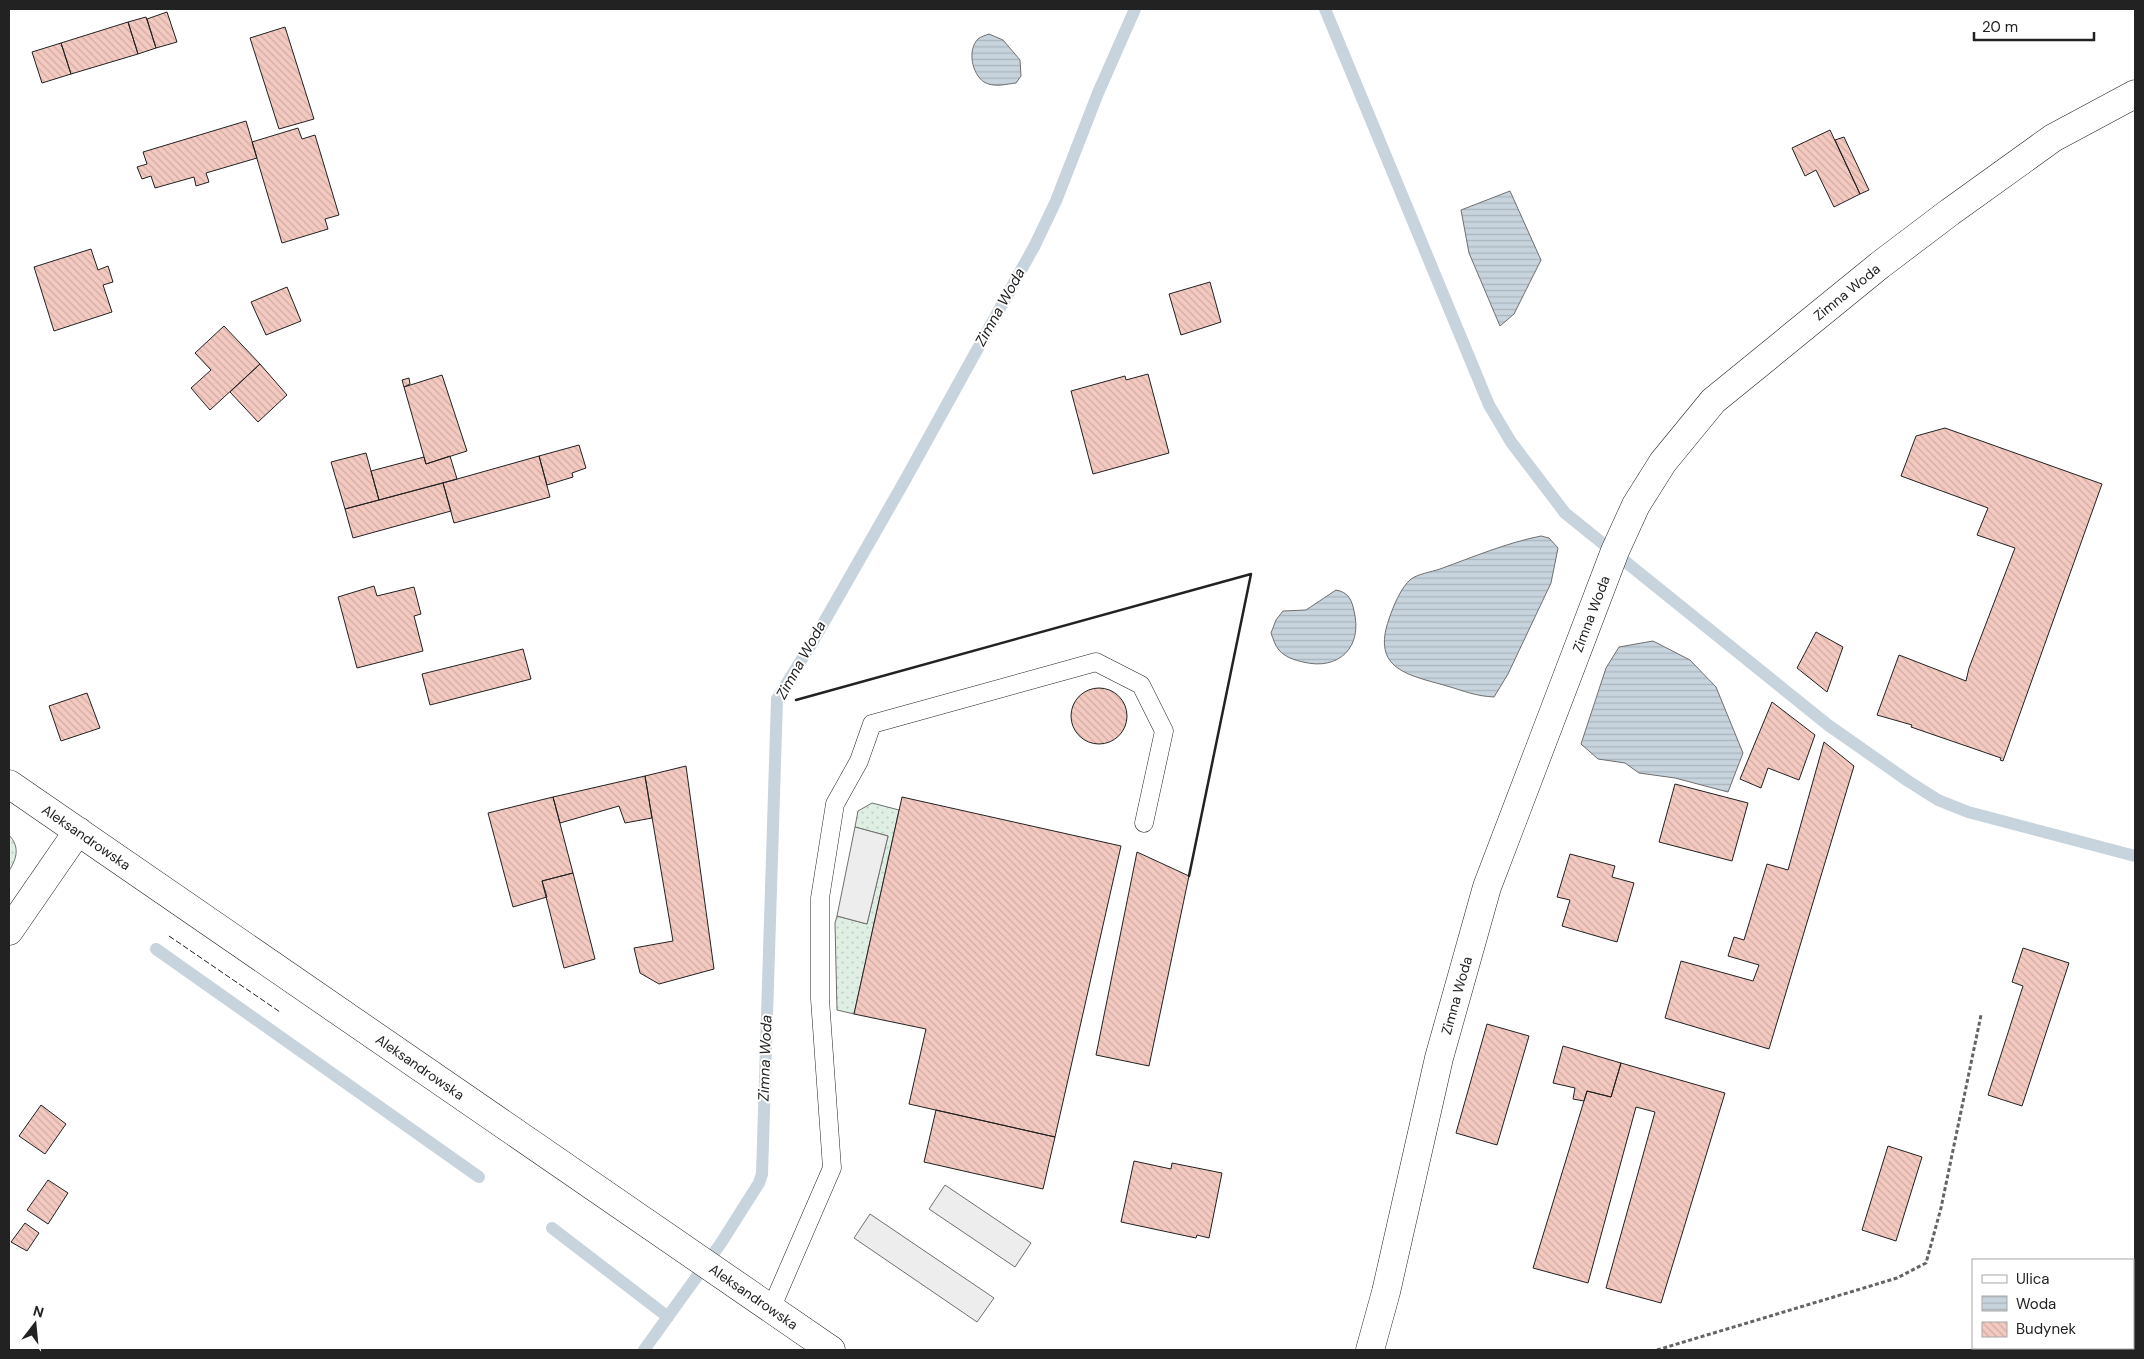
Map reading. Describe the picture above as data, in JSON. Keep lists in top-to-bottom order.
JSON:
{
  "streets": {
    "street": ["Zimna Woda", "Aleksandrowska"]
  },
  "water": ["Zimna Woda"],
  "legend": ["Ulica", "Woda", "Budynek"],
  "scale_bar": "20 m",
  "north": "top"
}
